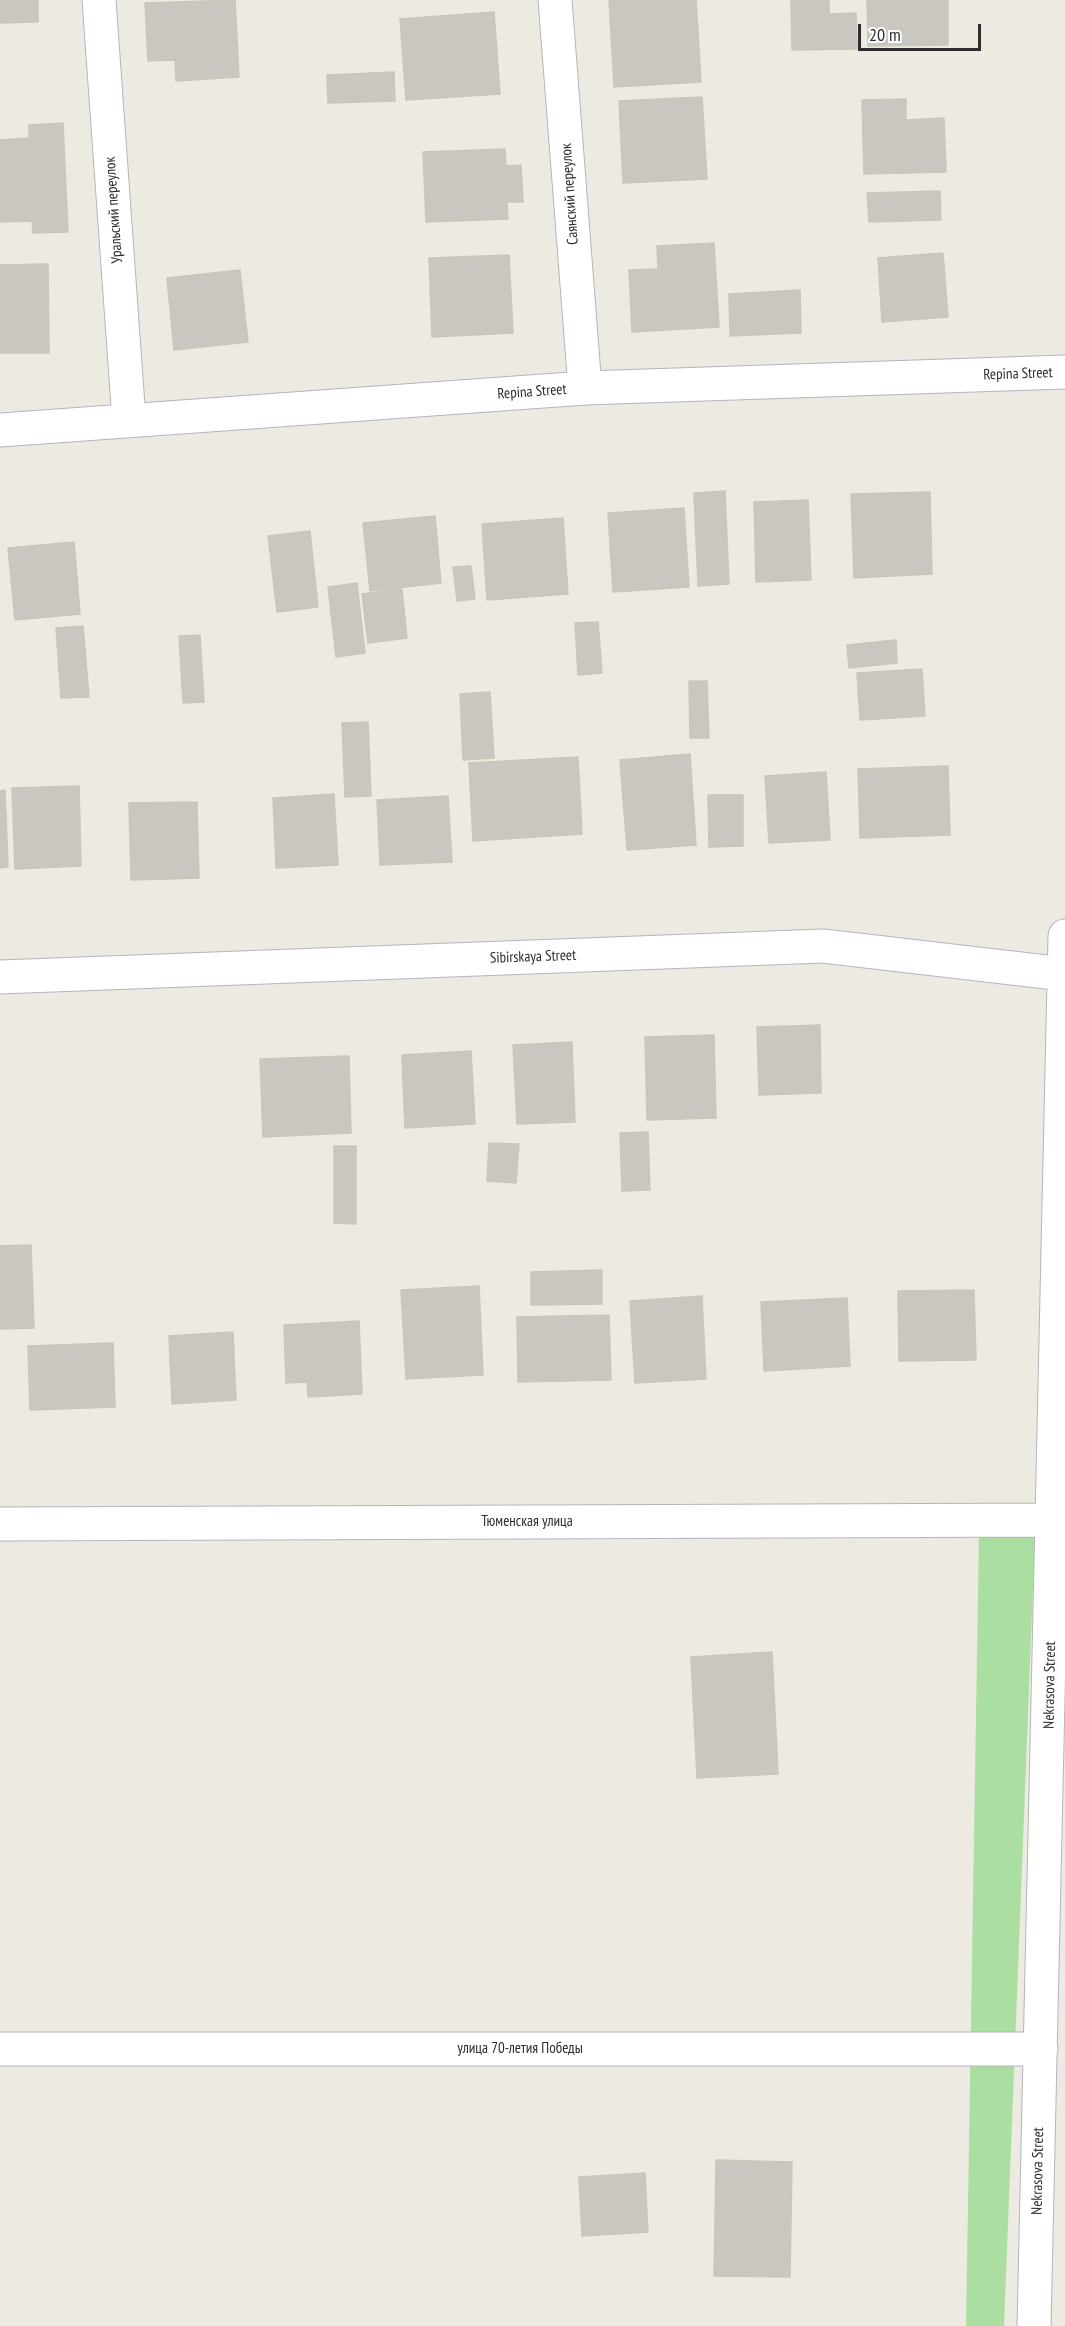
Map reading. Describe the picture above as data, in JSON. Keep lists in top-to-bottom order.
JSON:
{
  "streets": {
    "street": [
      "Саянский переулок",
      "Уральский переулок",
      "Repina Street",
      "Sibirskaya Street",
      "Тюменская улица",
      "Nekrasova Street",
      "улица 70-летия Победы"
    ]
  },
  "crossings": [
    ["Саянский переулок", "Repina Street"],
    ["Уральский переулок", "Repina Street"],
    ["Sibirskaya Street", "Nekrasova Street"],
    ["Тюменская улица", "Nekrasova Street"],
    ["Nekrasova Street", "улица 70-летия Победы"]
  ],
  "scale_bar": "20 m"
}
